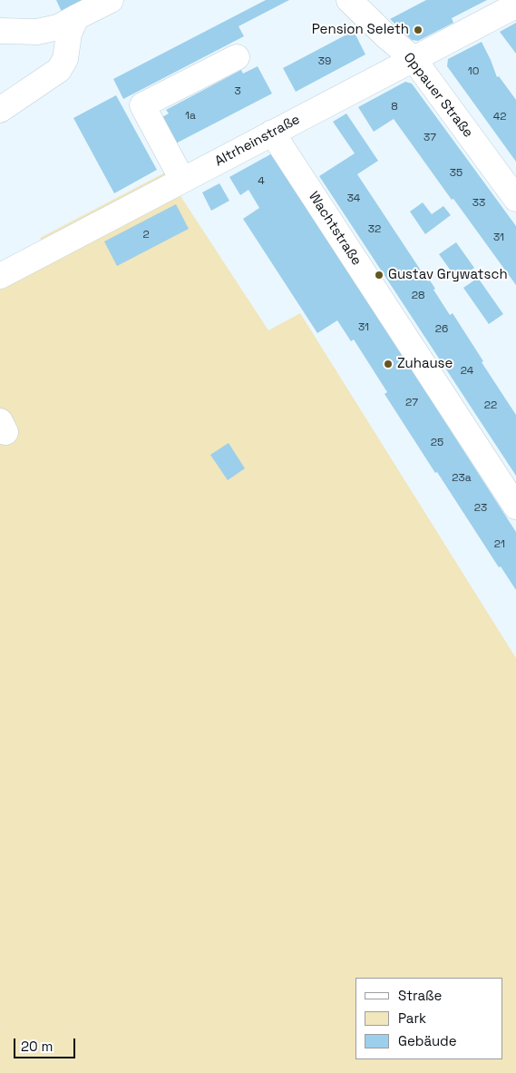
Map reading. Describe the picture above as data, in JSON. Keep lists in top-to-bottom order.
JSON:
{
  "streets": {
    "street": ["Oppauer Straße", "Altrheinstraße", "Wachtstraße"]
  },
  "crossings": [
    ["Oppauer Straße", "Altrheinstraße"],
    ["Altrheinstraße", "Wachtstraße"]
  ],
  "places": ["Pension Seleth", "Gustav Grywatsch", "Zuhause"],
  "house_numbers": [
    "39",
    "10",
    "3",
    "8",
    "1a",
    "42",
    "37",
    "35",
    "4",
    "34",
    "33",
    "32",
    "2",
    "31",
    "28",
    "31",
    "26",
    "24",
    "27",
    "22",
    "25",
    "23a",
    "23",
    "21"
  ],
  "legend": ["Straße", "Park", "Gebäude"],
  "scale_bar": "20 m"
}
